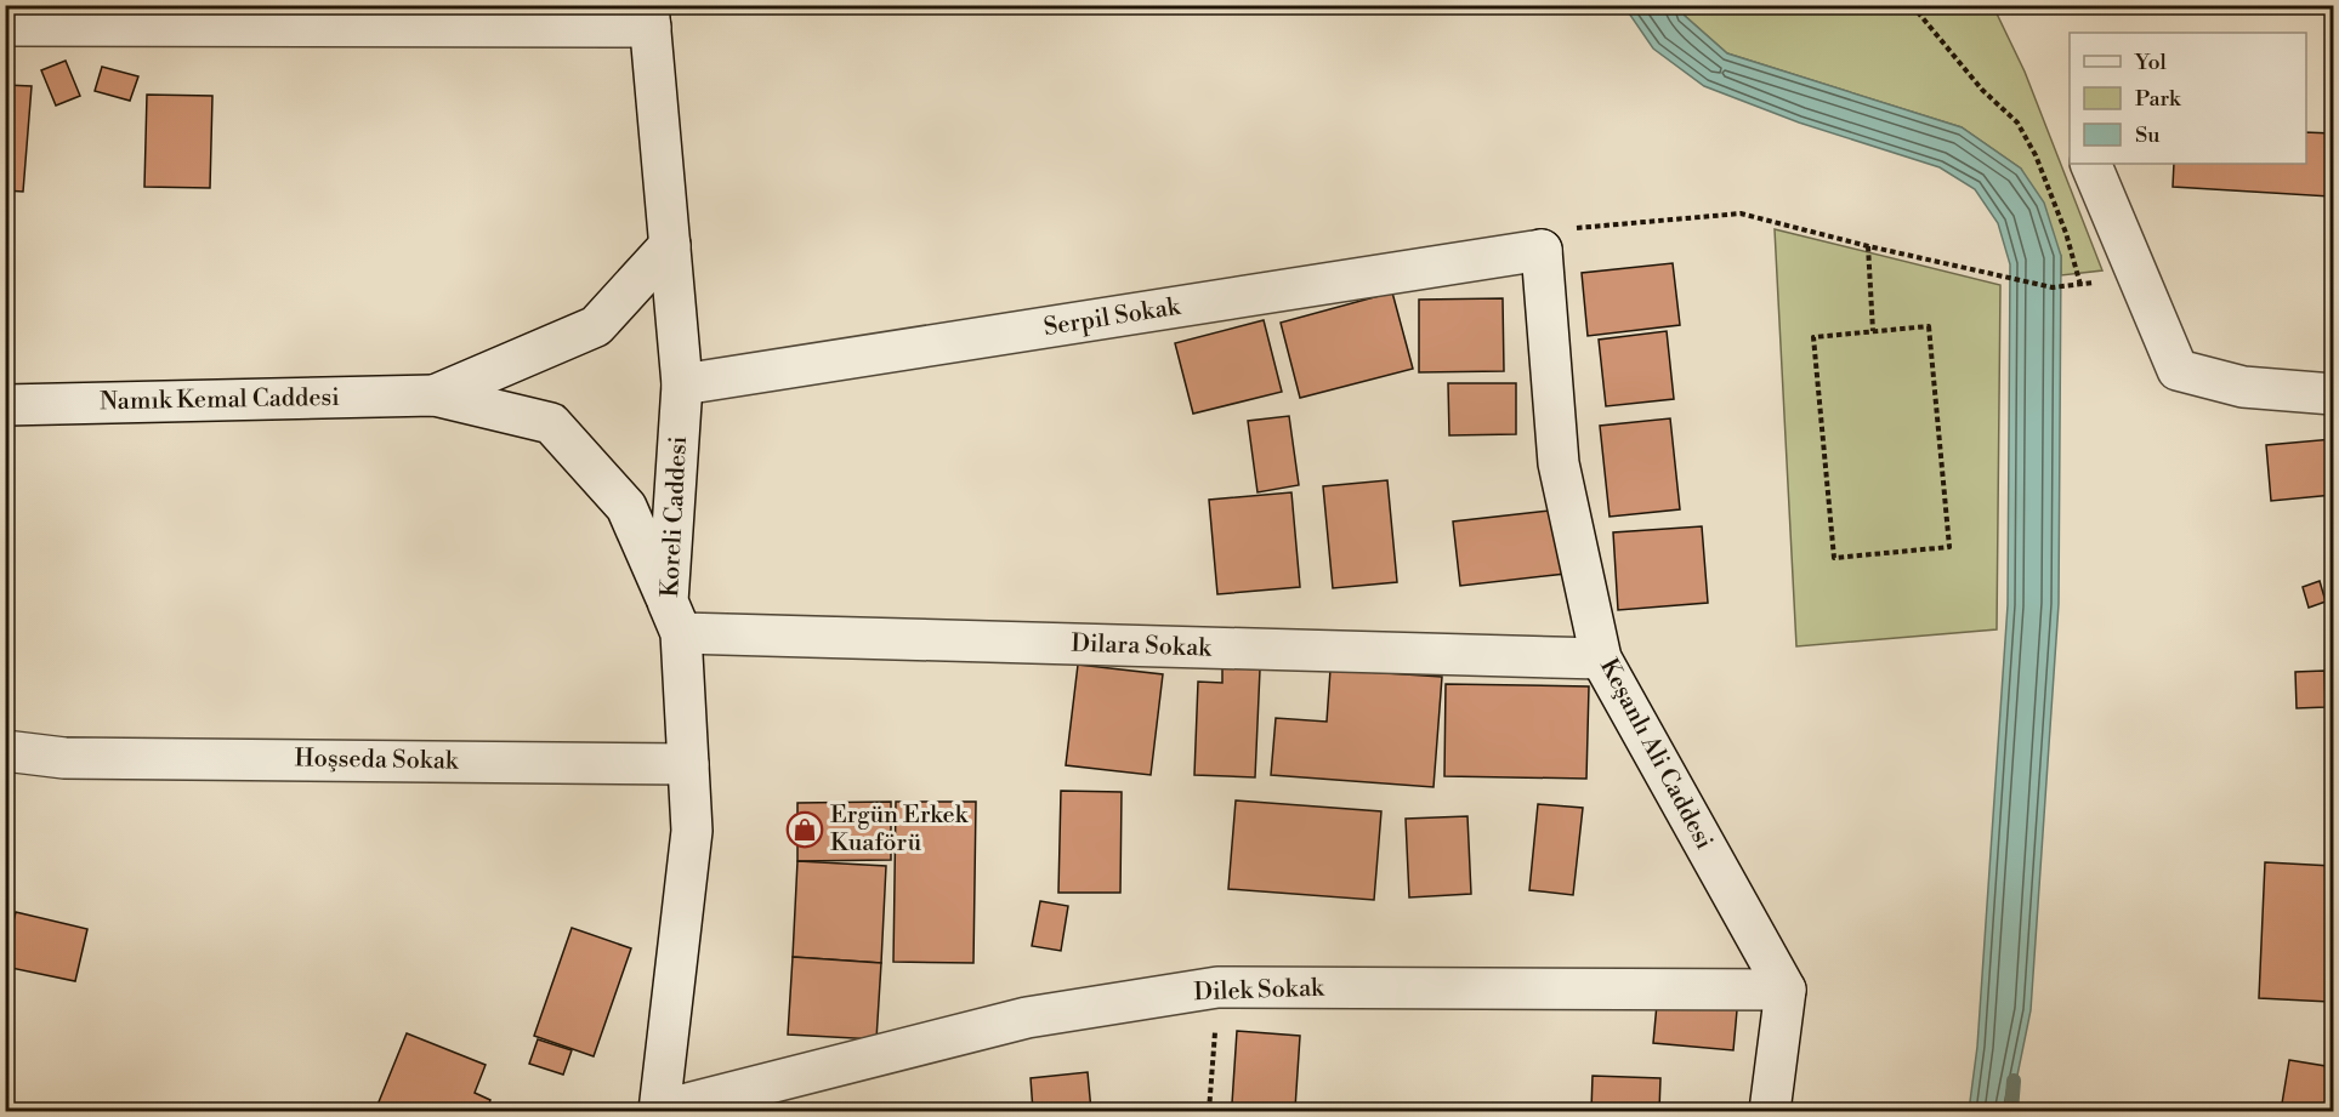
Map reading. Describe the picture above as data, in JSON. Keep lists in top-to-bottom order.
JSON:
{
  "streets": {
    "street": [
      "Serpil Sokak",
      "Namık Kemal Caddesi",
      "Koreli Caddesi",
      "Dilara Sokak",
      "Keşanlı Ali Caddesi",
      "Hoşseda Sokak",
      "Dilek Sokak"
    ]
  },
  "crossings": [
    ["Serpil Sokak", "Koreli Caddesi"],
    ["Serpil Sokak", "Keşanlı Ali Caddesi"],
    ["Koreli Caddesi", "Dilara Sokak"],
    ["Koreli Caddesi", "Hoşseda Sokak"],
    ["Koreli Caddesi", "Dilek Sokak"],
    ["Dilara Sokak", "Keşanlı Ali Caddesi"],
    ["Keşanlı Ali Caddesi", "Dilek Sokak"]
  ],
  "places": {
    "shop": ["Ergün Erkek Kuaförü"]
  },
  "legend": ["Yol", "Park", "Su"]
}
